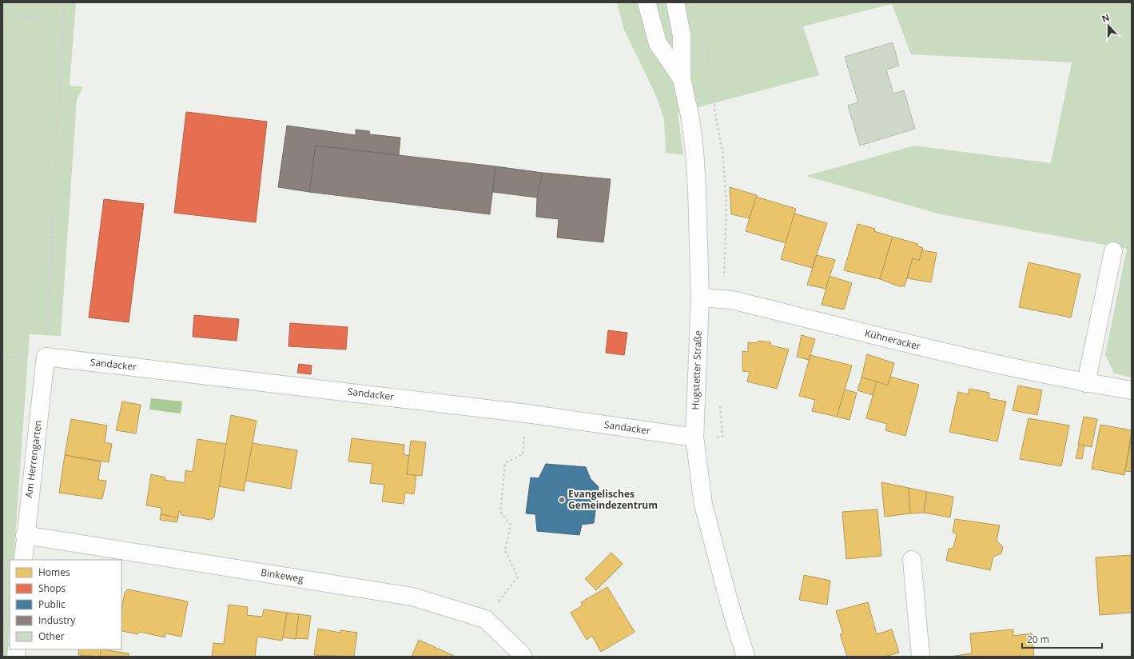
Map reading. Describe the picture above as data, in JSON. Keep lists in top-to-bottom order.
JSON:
{
  "streets": {
    "street": [
      "Kühneracker",
      "Sandacker",
      "Hugstetter Straße",
      "Am Herrengarten",
      "Binkeweg"
    ]
  },
  "crossings": [
    ["Kühneracker", "Hugstetter Straße"],
    ["Sandacker", "Hugstetter Straße"],
    ["Sandacker", "Am Herrengarten"],
    ["Am Herrengarten", "Binkeweg"]
  ],
  "places": ["Evangelisches Gemeindezentrum"],
  "legend": [
    "Homes",
    "Shops",
    "Public",
    "Industry",
    "Other"
  ],
  "scale_bar": "20 m",
  "north": "top"
}
